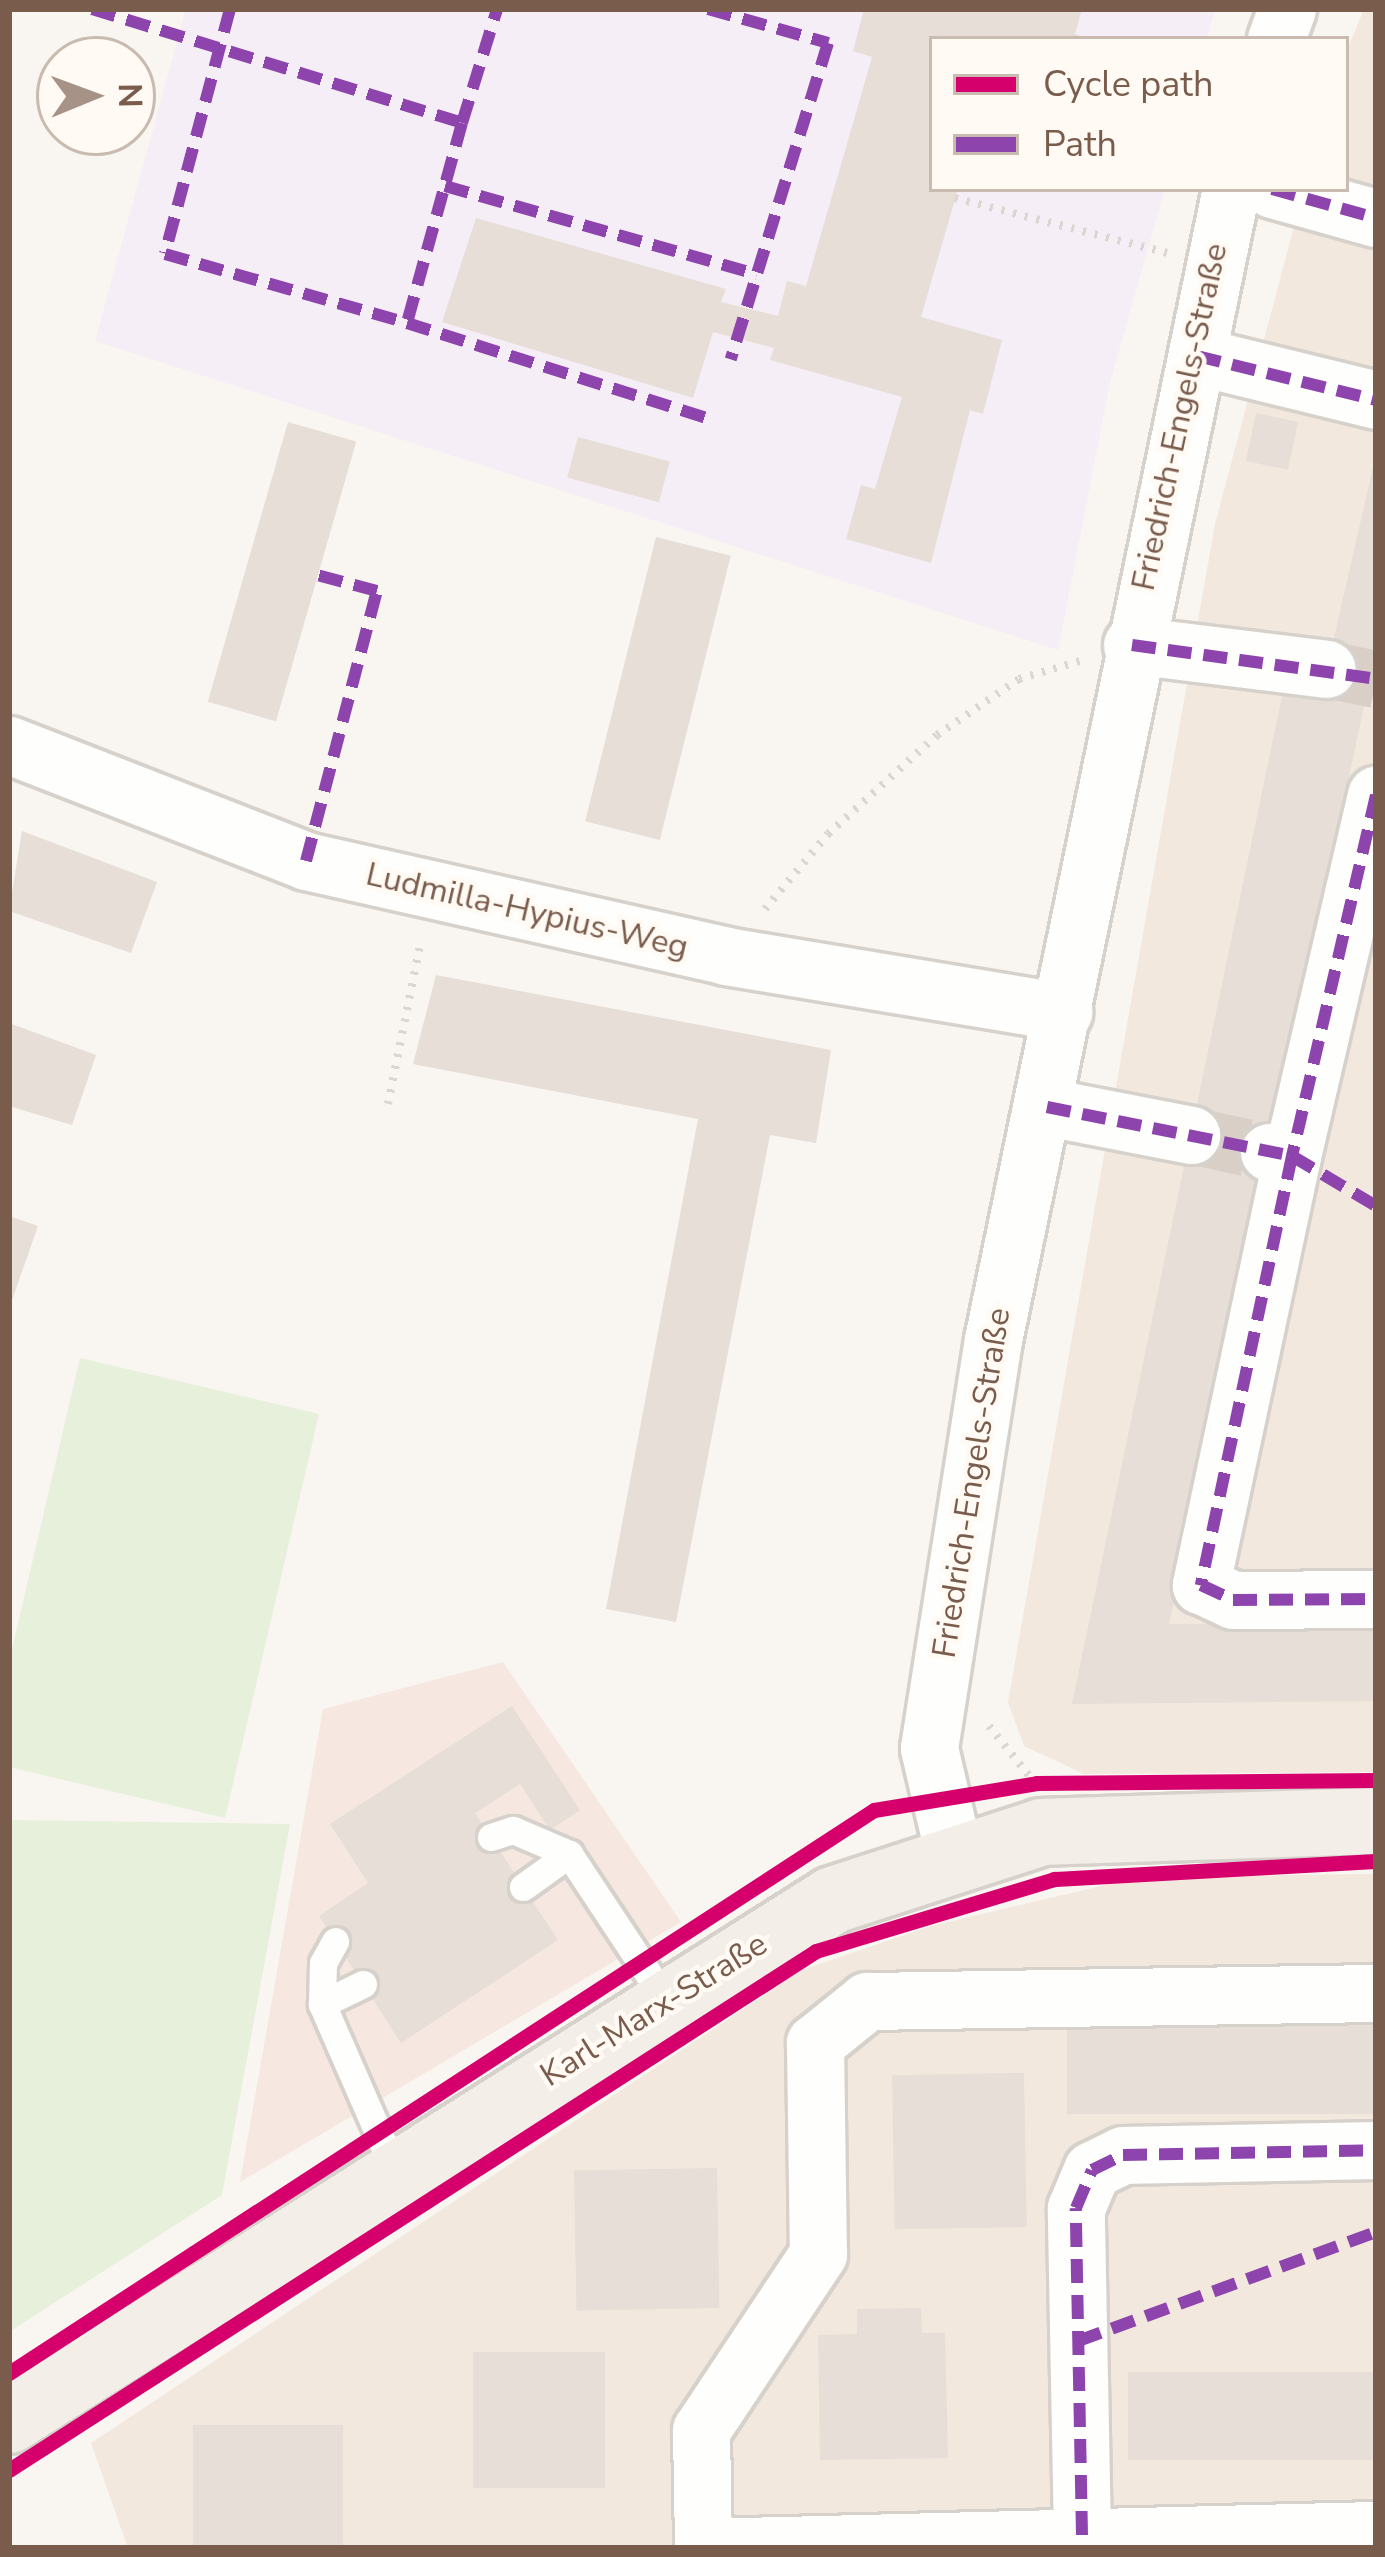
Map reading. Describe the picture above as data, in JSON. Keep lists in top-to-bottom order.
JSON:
{
  "streets": {
    "main road": ["Karl-Marx-Straße"],
    "street": ["Friedrich-Engels-Straße", "Ludmilla-Hypius-Weg"]
  },
  "crossings": [
    ["Friedrich-Engels-Straße", "Ludmilla-Hypius-Weg"],
    ["Friedrich-Engels-Straße", "Karl-Marx-Straße"]
  ],
  "legend": ["Cycle path", "Path"],
  "north": "right"
}
